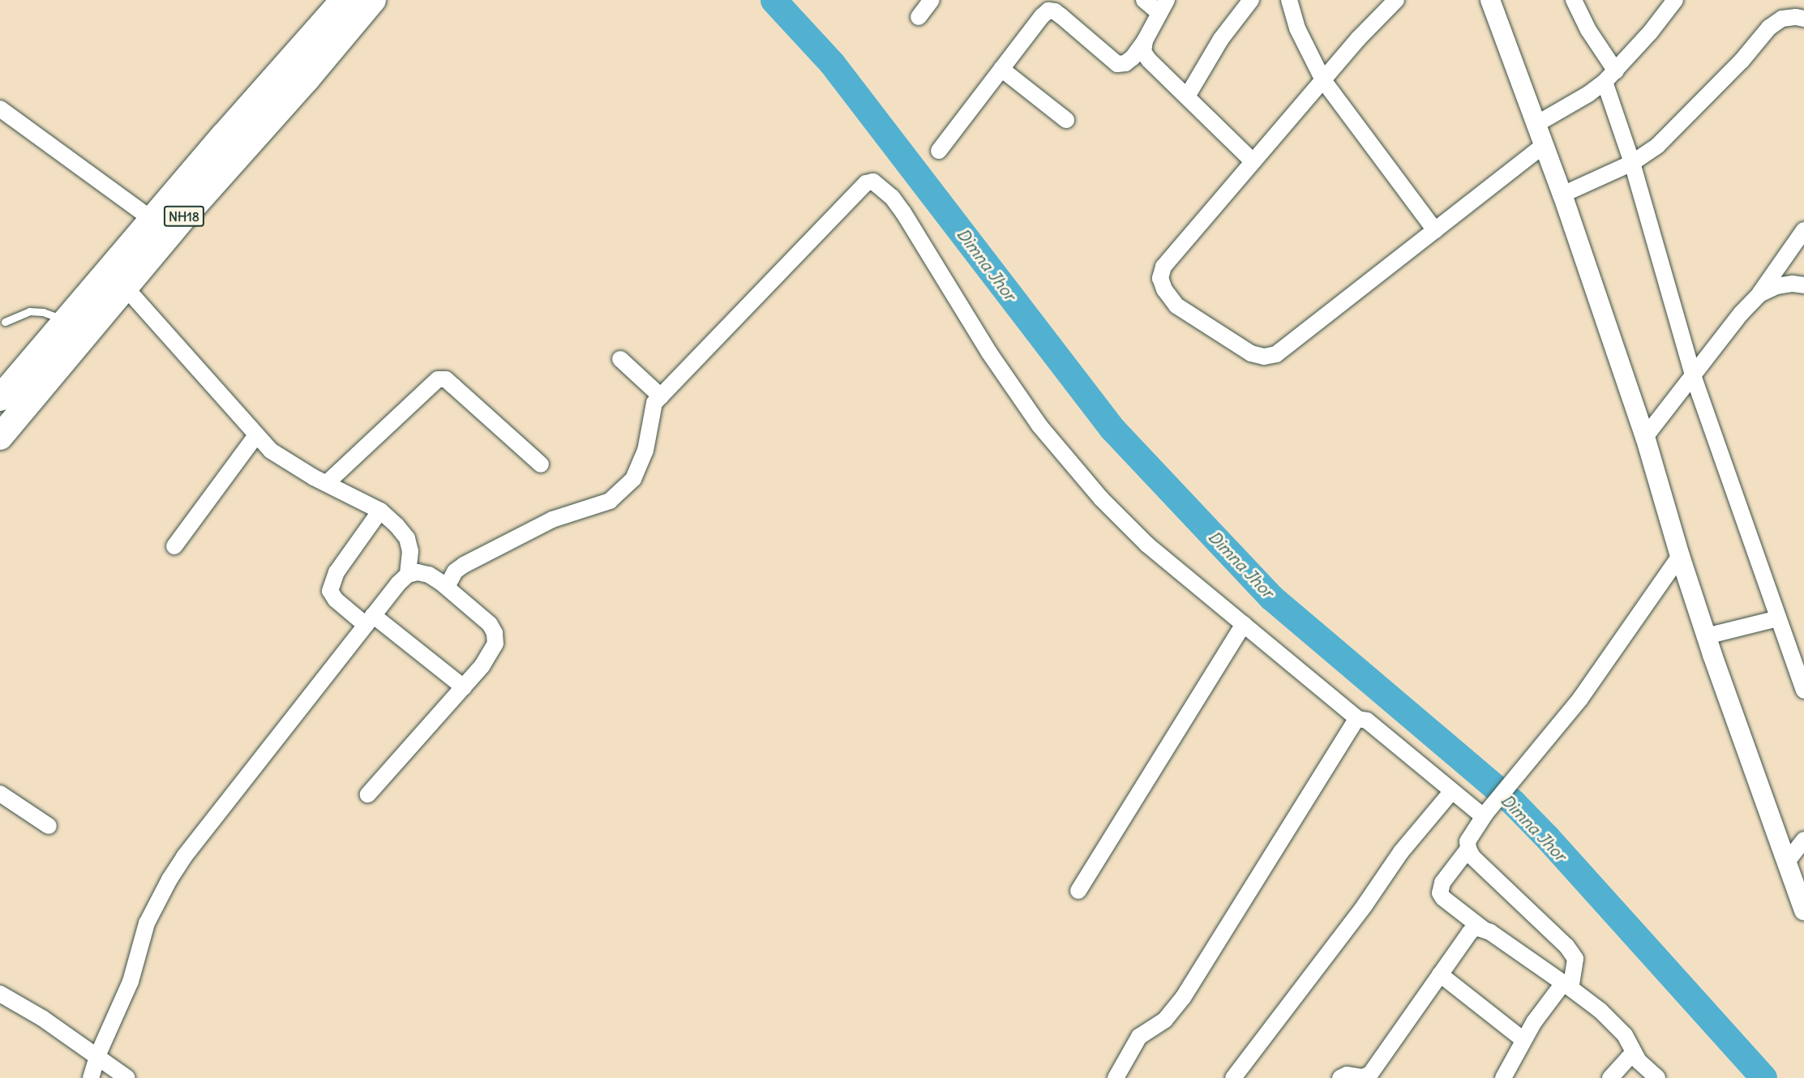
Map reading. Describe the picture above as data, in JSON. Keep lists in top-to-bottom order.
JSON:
{
  "streets": {
    "highway": ["NH18"]
  },
  "water": ["Dimna Jhor"]
}
